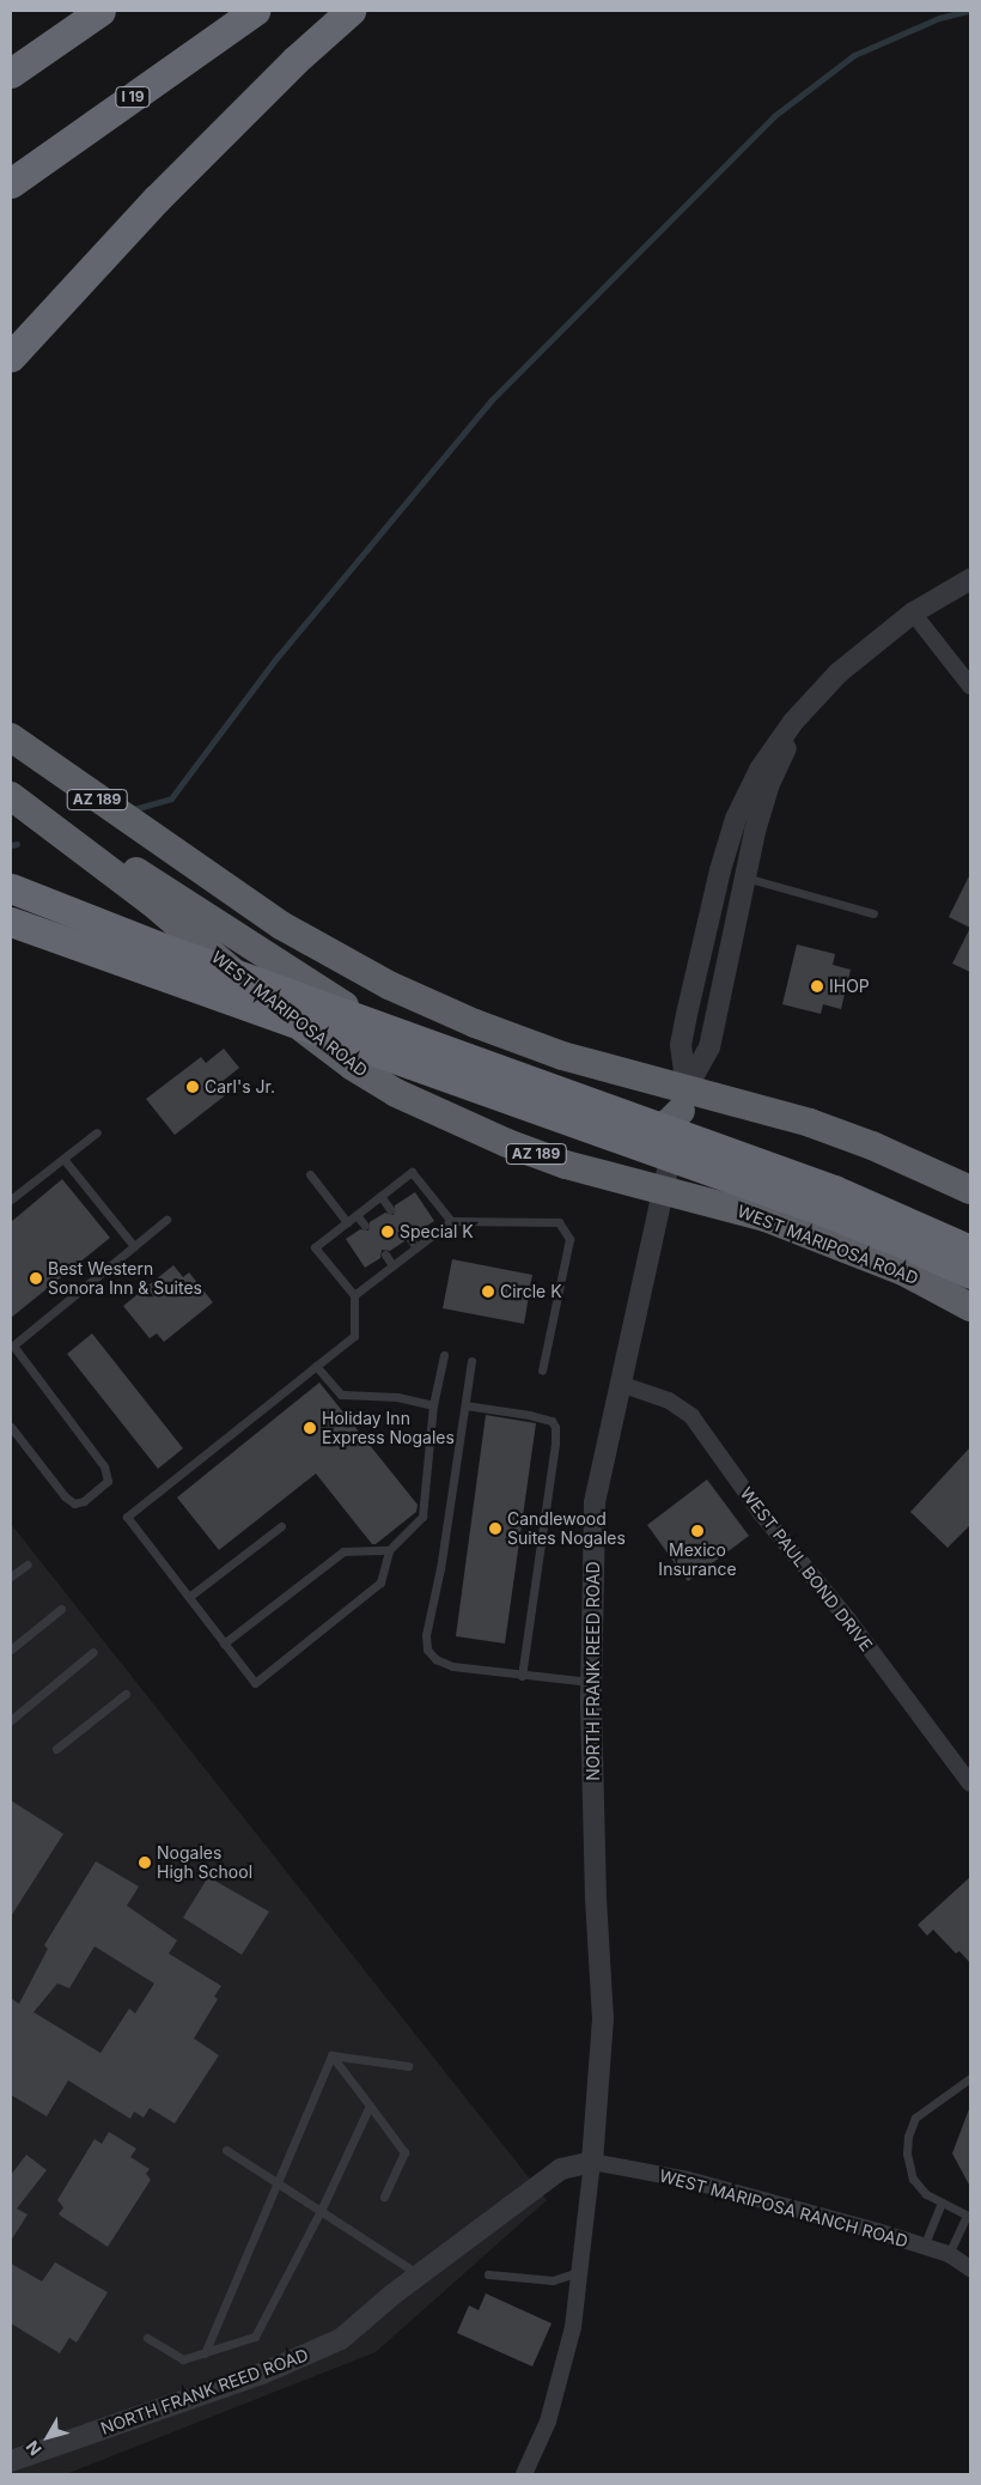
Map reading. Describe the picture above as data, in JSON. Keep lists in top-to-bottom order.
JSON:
{
  "streets": {
    "highway": ["I 19", "AZ 189", "WEST MARIPOSA ROAD"],
    "street": ["WEST PAUL BOND DRIVE", "NORTH FRANK REED ROAD", "WEST MARIPOSA RANCH ROAD"]
  },
  "crossings": [
    ["AZ 189", "NORTH FRANK REED ROAD"],
    ["WEST MARIPOSA ROAD", "NORTH FRANK REED ROAD"],
    ["WEST PAUL BOND DRIVE", "NORTH FRANK REED ROAD"],
    ["NORTH FRANK REED ROAD", "WEST MARIPOSA RANCH ROAD"]
  ],
  "places": [
    "IHOP",
    "Carl's Jr.",
    "Special K",
    "Best Western Sonora Inn & Suites",
    "Circle K",
    "Holiday Inn Express Nogales",
    "Candlewood Suites Nogales",
    "Mexico Insurance",
    "Nogales High School"
  ],
  "north": "bottom left"
}
